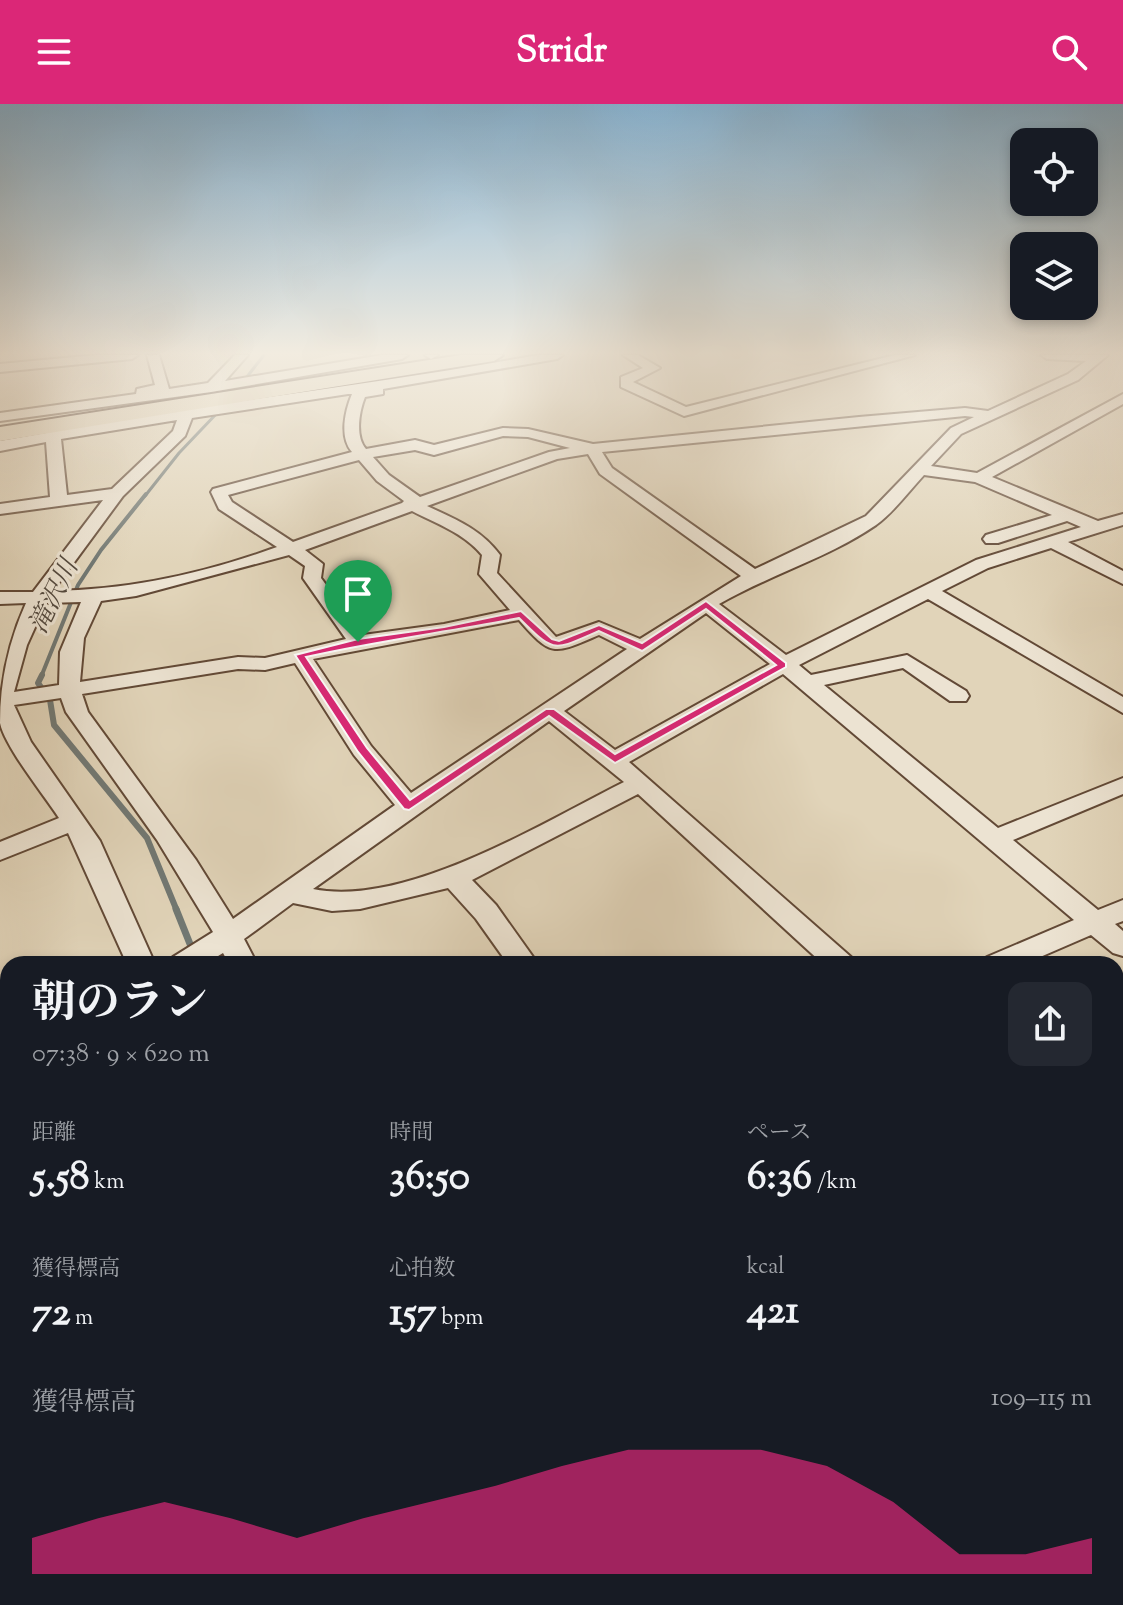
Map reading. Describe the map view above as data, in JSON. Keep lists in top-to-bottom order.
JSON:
{
  "water": ["滝沢川"],
  "page": {
    "header": "Stridr",
    "heading": ["朝のラン", "07:38 · 9 × 620 m"],
    "stats": [
      ["距離", "5.58 km"],
      ["時間", "36:50"],
      ["ペース", "6:36 /km"],
      ["獲得標高", "72 m"],
      ["心拍数", "157 bpm"],
      ["kcal", "421"]
    ],
    "chart": ["獲得標高", "109–115 m"]
  }
}
